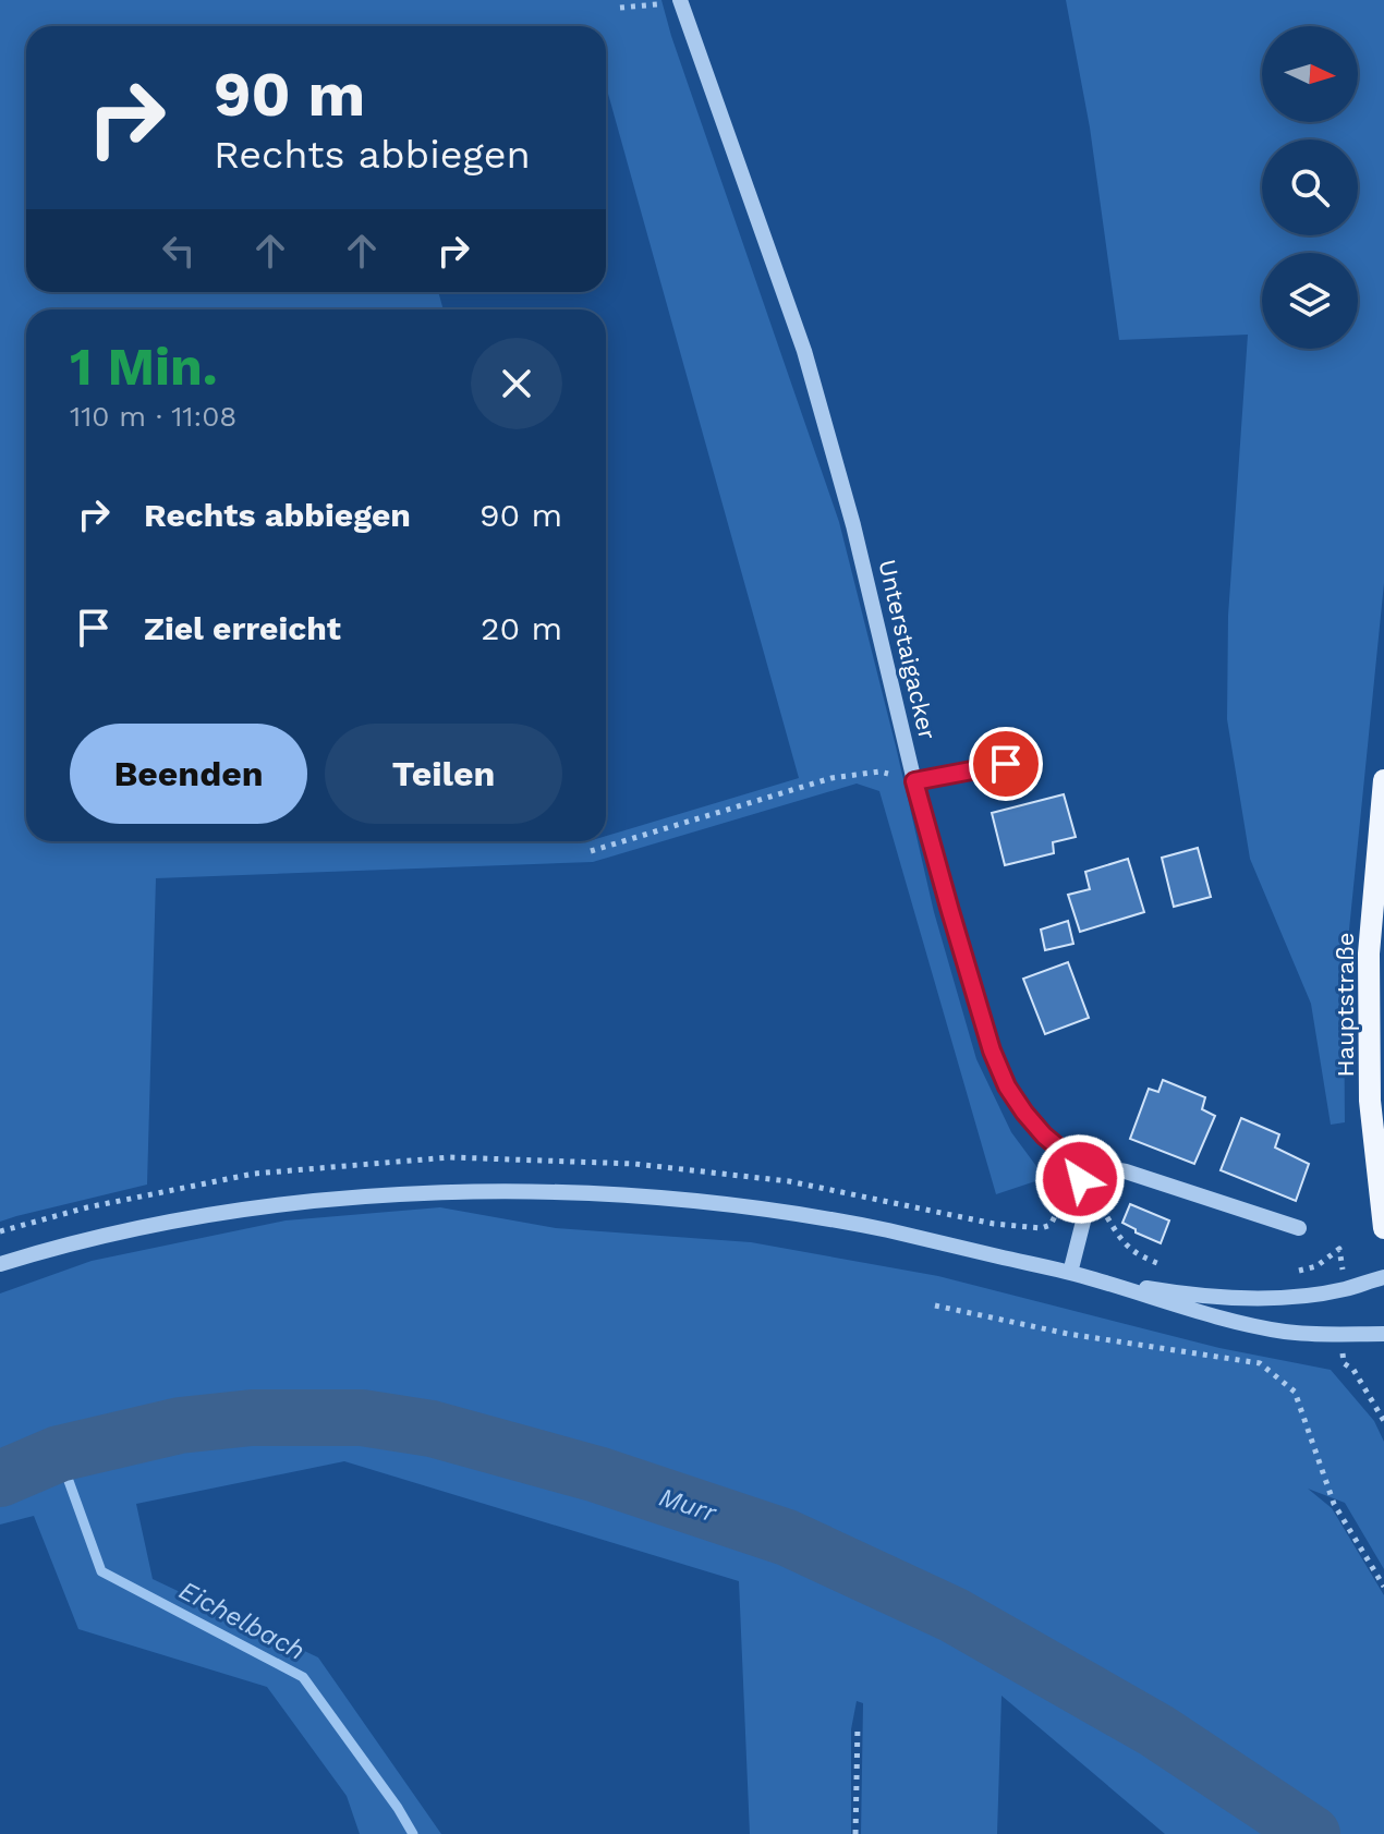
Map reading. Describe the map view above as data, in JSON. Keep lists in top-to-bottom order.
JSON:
{
  "streets": {
    "main road": ["Hauptstraße"],
    "street": ["Unterstaigacker"]
  },
  "water": ["Murr", "Eichelbach"],
  "north": "right",
  "page": {
    "turn": ["90 m", "Rechts abbiegen"],
    "heading": ["1 Min.", "110 m · 11:08"],
    "list": [
      {
        "name": "Rechts abbiegen",
        "value": "90 m"
      },
      {
        "name": "Ziel erreicht",
        "value": "20 m"
      }
    ],
    "buttons": ["Beenden", "Teilen"]
  }
}
